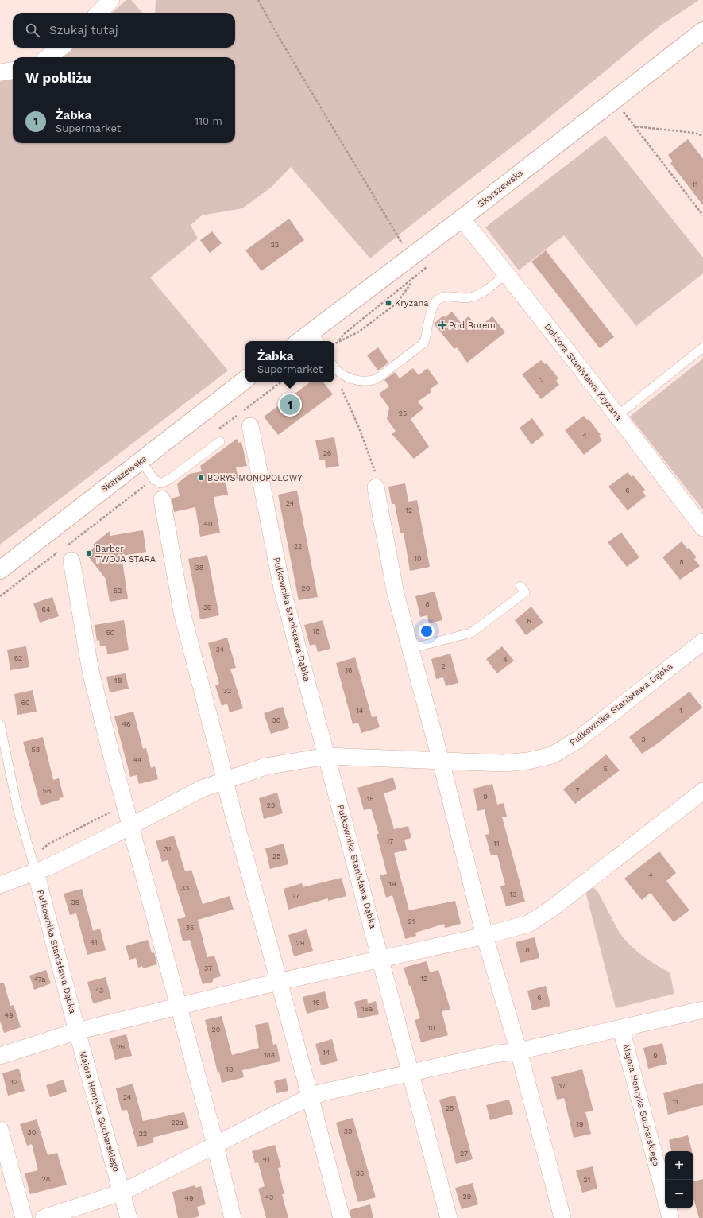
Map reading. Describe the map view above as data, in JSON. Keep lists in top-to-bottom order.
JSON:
{
  "streets": {
    "main road": ["Skarszewska"],
    "street": ["Doktora Stanisława Kryzana", "Pułkownika Stanisława Dąbka", "Majora Henryka Sucharskiego"]
  },
  "crossings": [
    ["Skarszewska", "Doktora Stanisława Kryzana"],
    ["Pułkownika Stanisława Dąbka", "Majora Henryka Sucharskiego"]
  ],
  "places": {
    "transit": ["Kryzana"],
    "health": ["Pod Borem"],
    "other": ["BORYS MONOPOLOWY", "Barber TWOJA STARA"]
  },
  "house_numbers": [
    "11",
    "22",
    "2",
    "25",
    "4",
    "26",
    "6",
    "24",
    "12",
    "40",
    "22",
    "10",
    "8",
    "38",
    "20",
    "52",
    "8",
    "36",
    "64",
    "6",
    "18",
    "50",
    "34",
    "62",
    "4",
    "2",
    "16",
    "48",
    "32",
    "60",
    "14",
    "1",
    "30",
    "46",
    "3",
    "58",
    "44",
    "5",
    "7",
    "56",
    "9",
    "15",
    "23",
    "17",
    "11",
    "31",
    "25",
    "4",
    "19",
    "33",
    "13",
    "27",
    "39",
    "21",
    "35",
    "41",
    "29",
    "8",
    "37",
    "12",
    "47a",
    "43",
    "6",
    "16",
    "16a",
    "49",
    "10",
    "20",
    "26",
    "14",
    "18a",
    "9",
    "18",
    "32",
    "17",
    "24",
    "11",
    "25",
    "22a",
    "19",
    "33",
    "30",
    "22",
    "27",
    "41",
    "35",
    "28",
    "21",
    "29",
    "43",
    "49"
  ],
  "page": {
    "search": "Szukaj tutaj",
    "heading": "W pobliżu",
    "list": [
      {
        "mark": "1",
        "name": "Żabka",
        "note": "Supermarket",
        "value": "110 m"
      }
    ],
    "popup": ["Żabka", "Supermarket"],
    "pins": "1",
    "map_buttons": ["+", "−"]
  }
}
